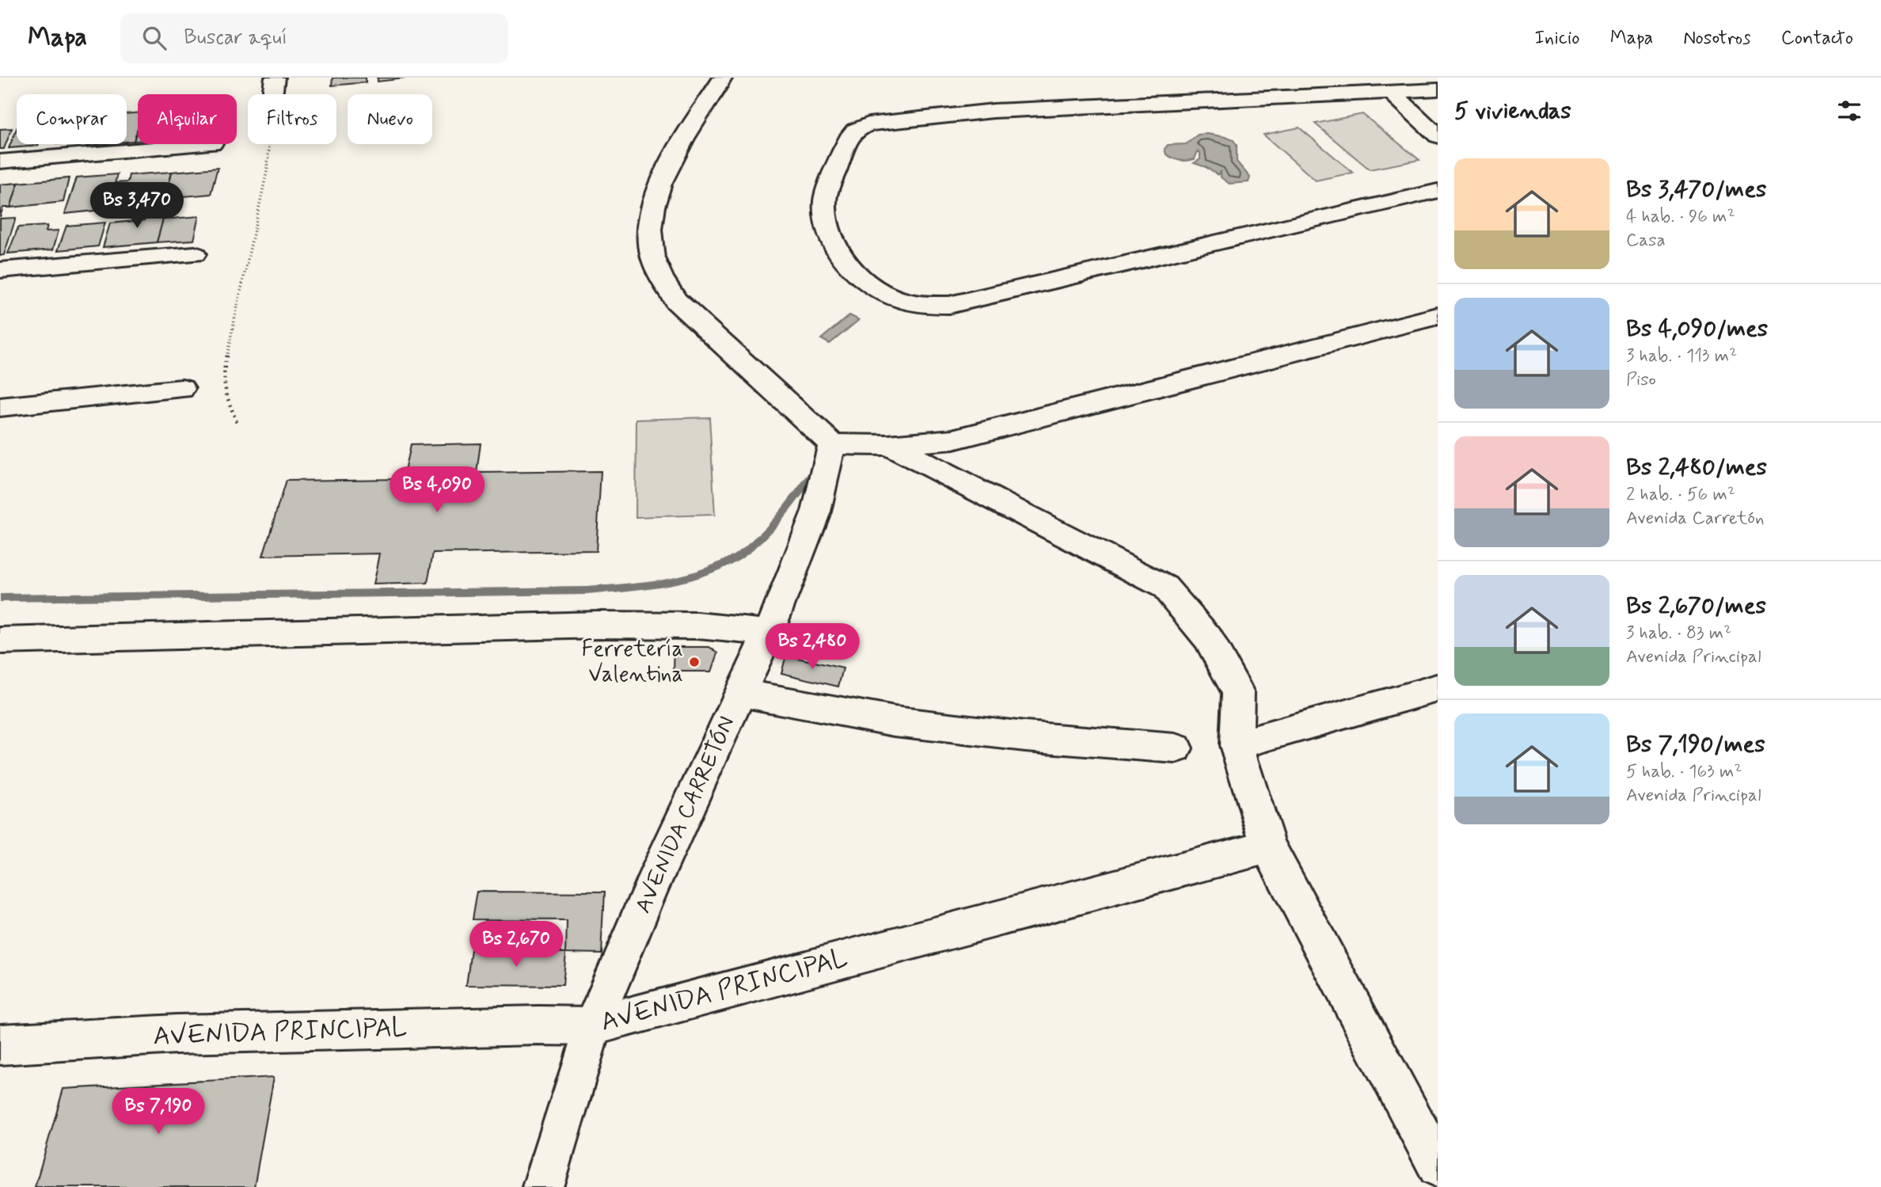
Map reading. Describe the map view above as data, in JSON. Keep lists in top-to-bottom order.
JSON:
{
  "streets": {
    "street": ["AVENIDA CARRETÓN", "AVENIDA PRINCIPAL"]
  },
  "crossings": [
    ["AVENIDA CARRETÓN", "AVENIDA PRINCIPAL"]
  ],
  "places": ["Ferretería Valentina"],
  "page": {
    "header": "Mapa",
    "search": "Buscar aquí",
    "nav": [
      "Inicio",
      "Mapa",
      "Nosotros",
      "Contacto"
    ],
    "heading": "5 viviendas",
    "chip": [
      "Comprar",
      "Alquilar",
      "Filtros",
      "Nuevo"
    ],
    "list": [
      {
        "name": "Bs 3,470/mes",
        "note": "4 hab. · 96 m² · Casa"
      },
      {
        "name": "Bs 4,090/mes",
        "note": "3 hab. · 113 m² · Piso"
      },
      {
        "name": "Bs 2,480/mes",
        "note": "2 hab. · 56 m² · Avenida Carretón"
      },
      {
        "name": "Bs 2,670/mes",
        "note": "3 hab. · 83 m² · Avenida Principal"
      },
      {
        "name": "Bs 7,190/mes",
        "note": "5 hab. · 163 m² · Avenida Principal"
      }
    ],
    "price": [
      "Bs 3,470",
      "Bs 4,090",
      "Bs 2,480",
      "Bs 2,670",
      "Bs 7,190"
    ]
  }
}
